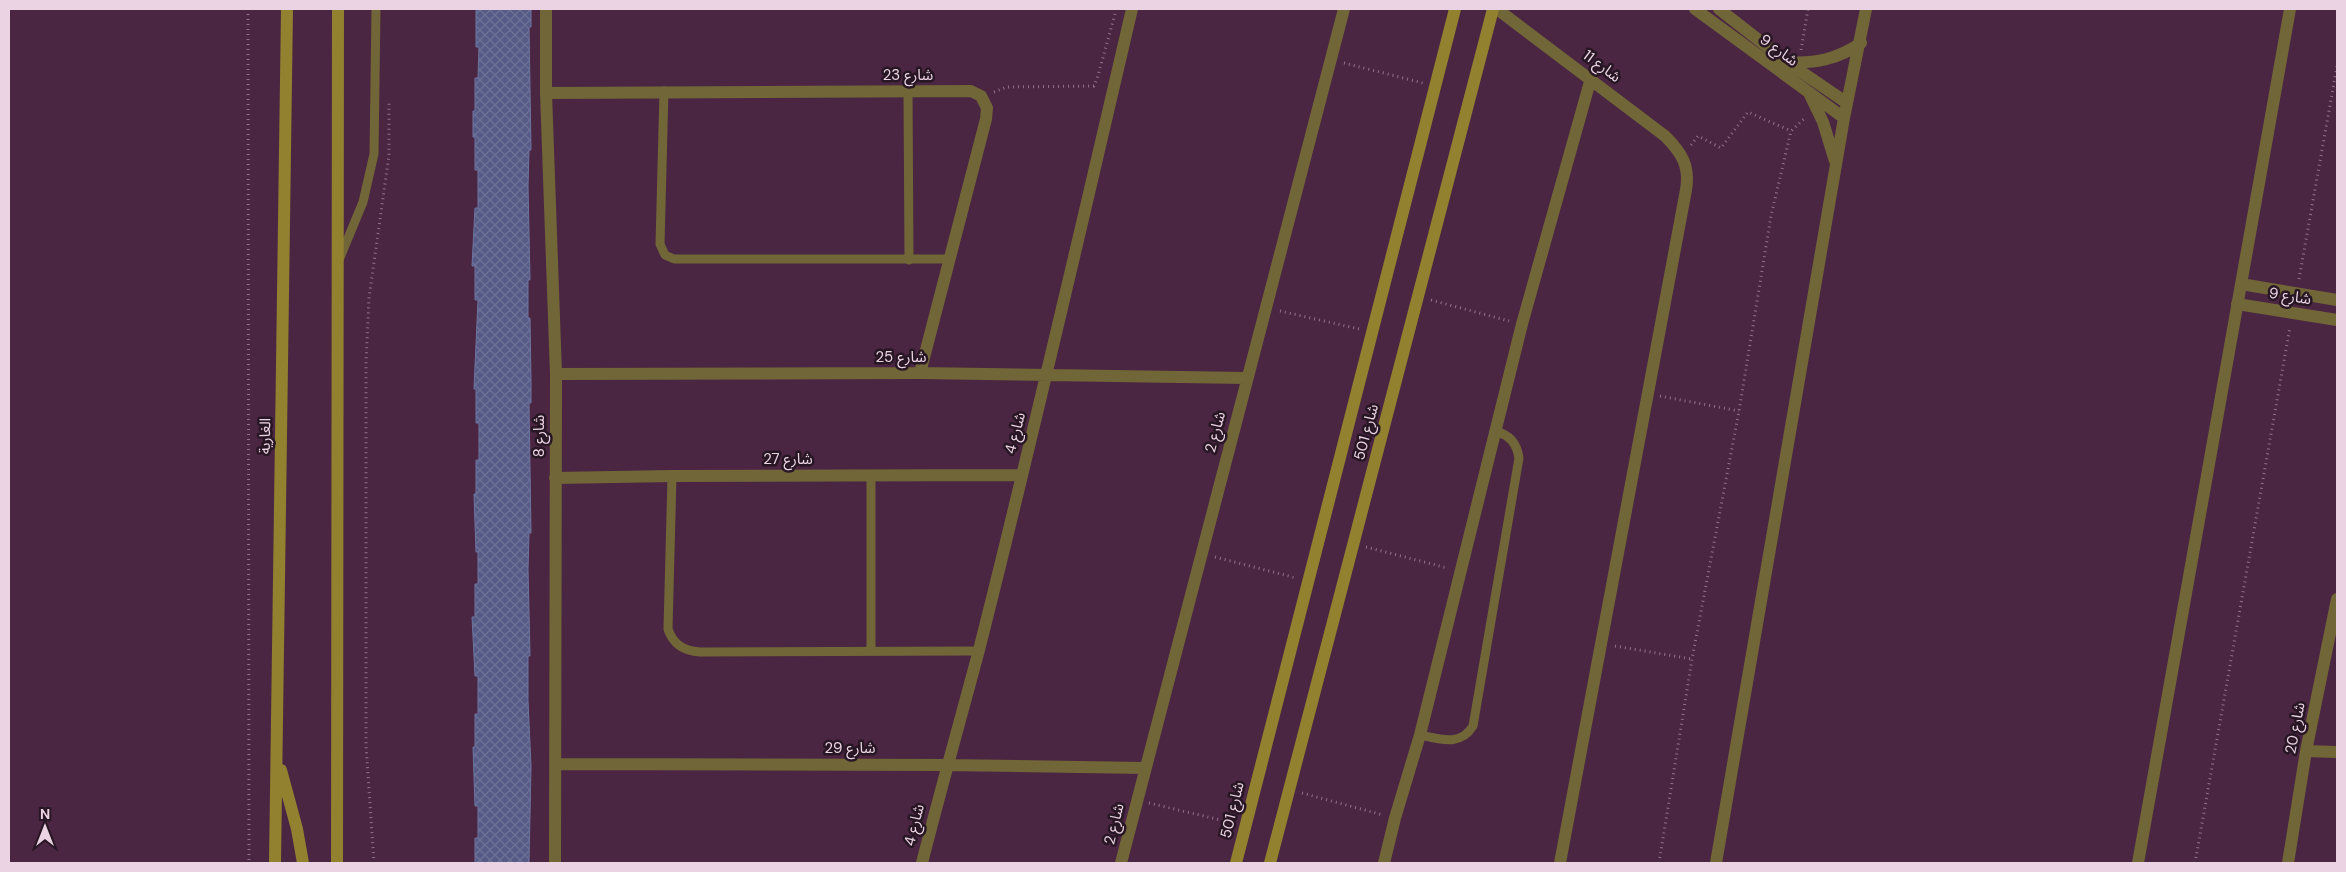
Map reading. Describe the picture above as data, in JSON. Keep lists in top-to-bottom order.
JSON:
{
  "streets": {
    "main road": ["شارع 501", "الغارية"],
    "street": [
      "شارع 9",
      "شارع 11",
      "شارع 23",
      "شارع 25",
      "شارع 2",
      "شارع 4",
      "شارع 8",
      "شارع 27",
      "شارع 20",
      "شارع 29"
    ]
  },
  "crossings": [
    ["شارع 11", "شارع 501"],
    ["شارع 23", "شارع 8"],
    ["شارع 25", "شارع 2"],
    ["شارع 25", "شارع 4"],
    ["شارع 25", "شارع 8"],
    ["شارع 2", "شارع 29"],
    ["شارع 4", "شارع 27"],
    ["شارع 4", "شارع 29"],
    ["شارع 8", "شارع 27"],
    ["شارع 8", "شارع 29"]
  ],
  "north": "top"
}
